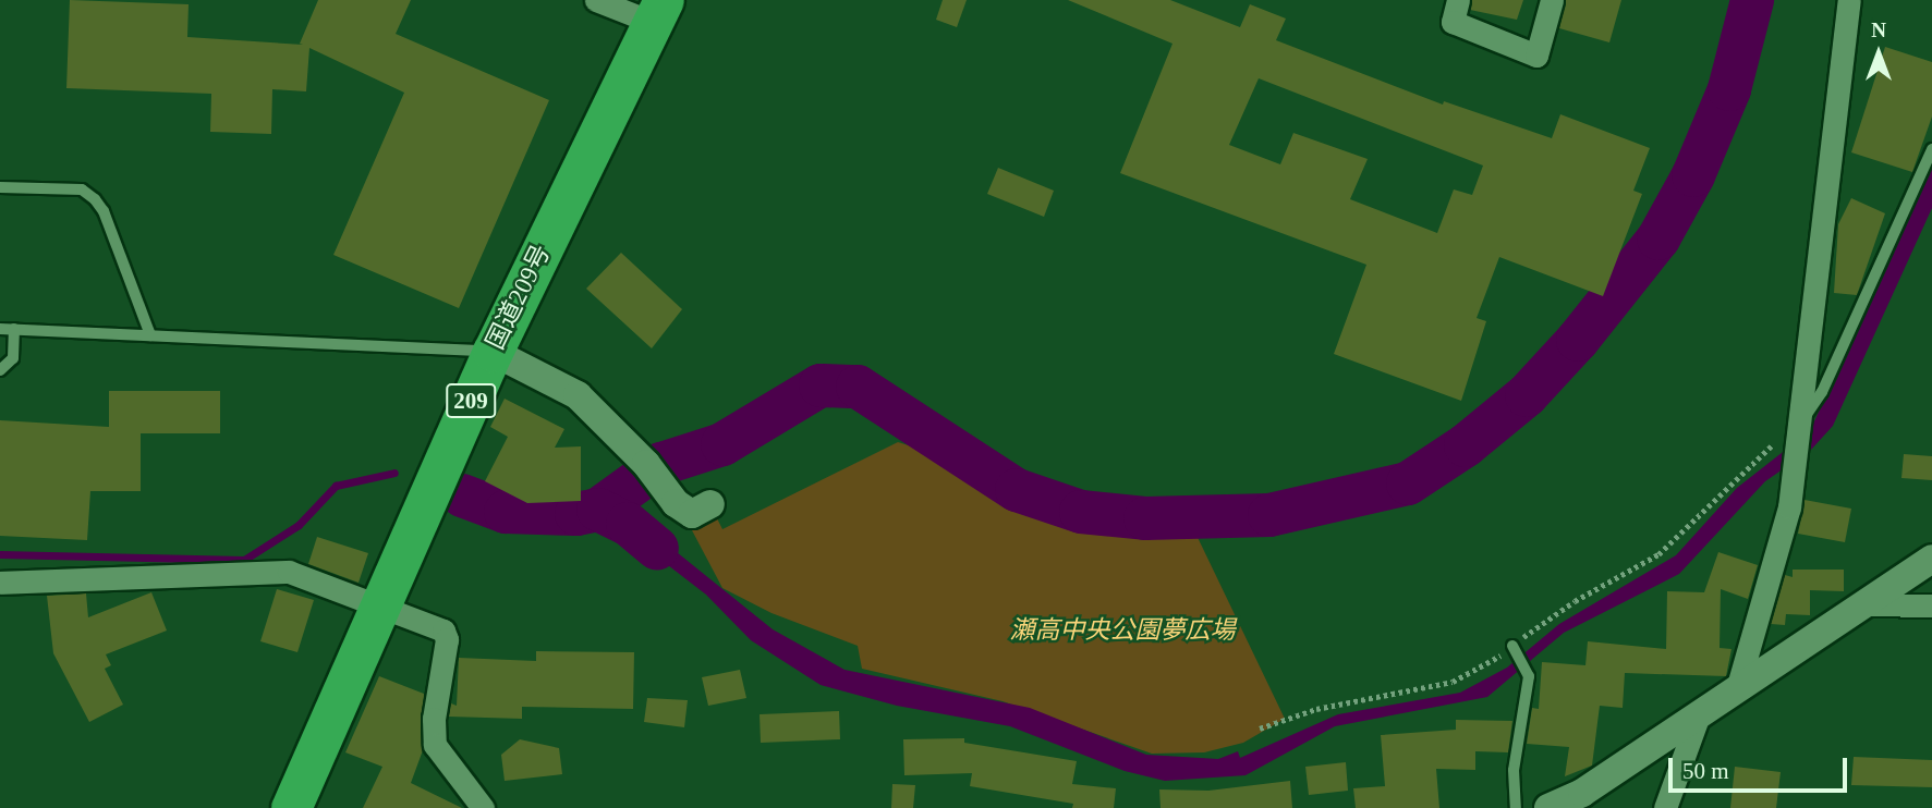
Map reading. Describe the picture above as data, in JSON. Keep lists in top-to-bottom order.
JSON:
{
  "streets": {
    "highway": ["国道209号", "209"]
  },
  "parks": ["瀬高中央公園夢広場"],
  "scale_bar": "50 m",
  "north": "top"
}
